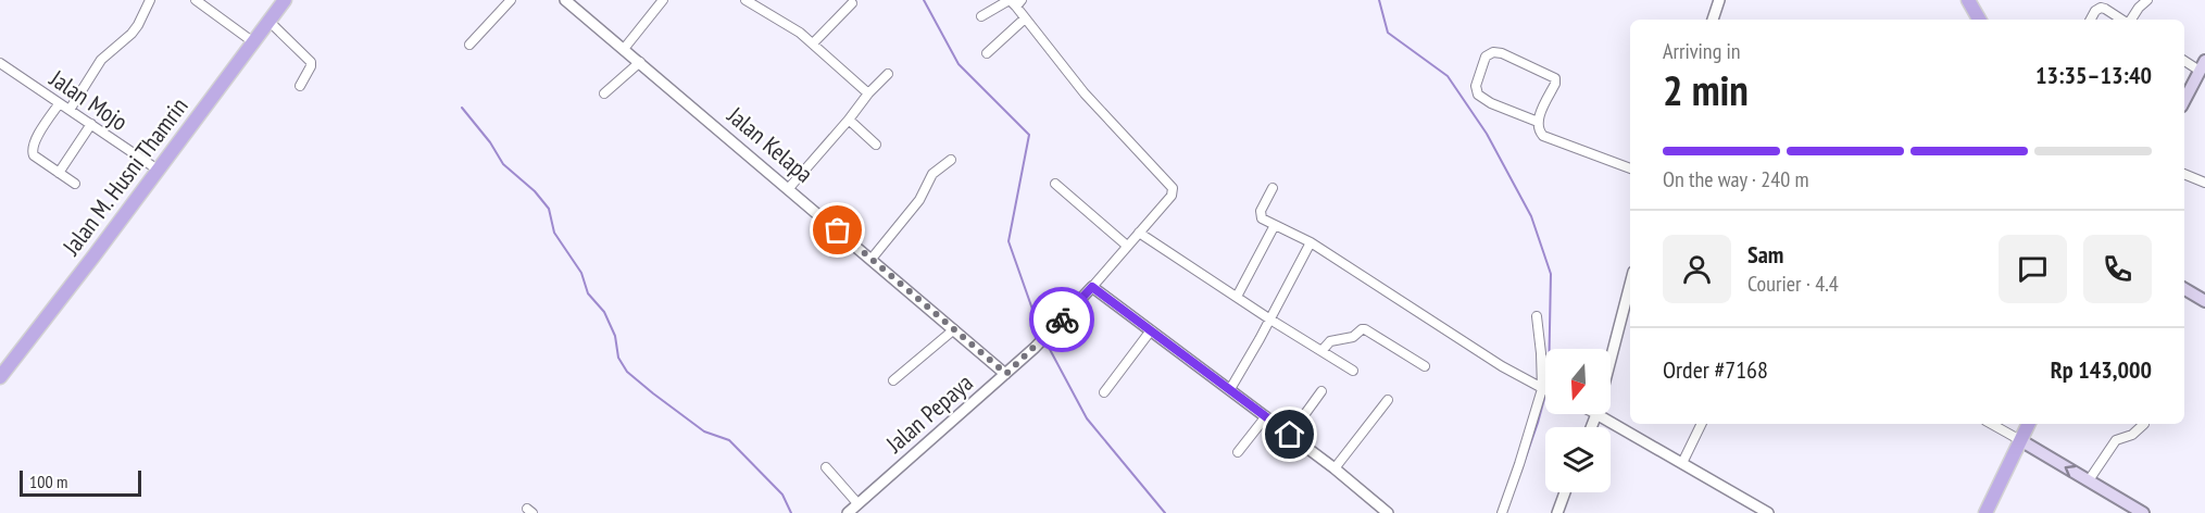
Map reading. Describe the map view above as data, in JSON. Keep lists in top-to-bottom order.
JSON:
{
  "streets": {
    "main road": ["Jalan M. Husni Thamrin"],
    "street": ["Jalan Mojo", "Jalan Kelapa", "Jalan Pepaya"]
  },
  "crossings": [
    ["Jalan Mojo", "Jalan M. Husni Thamrin"],
    ["Jalan Kelapa", "Jalan Pepaya"]
  ],
  "scale_bar": "100 m",
  "north": "bottom",
  "page": {
    "heading": ["2 min", "Arriving in", "13:35–13:40"],
    "panel": [
      "Sam",
      "Courier · 4.4",
      "Order #7168",
      "Rp 143,000"
    ],
    "bar": "On the way · 240 m",
    "scale": "100 m"
  }
}
